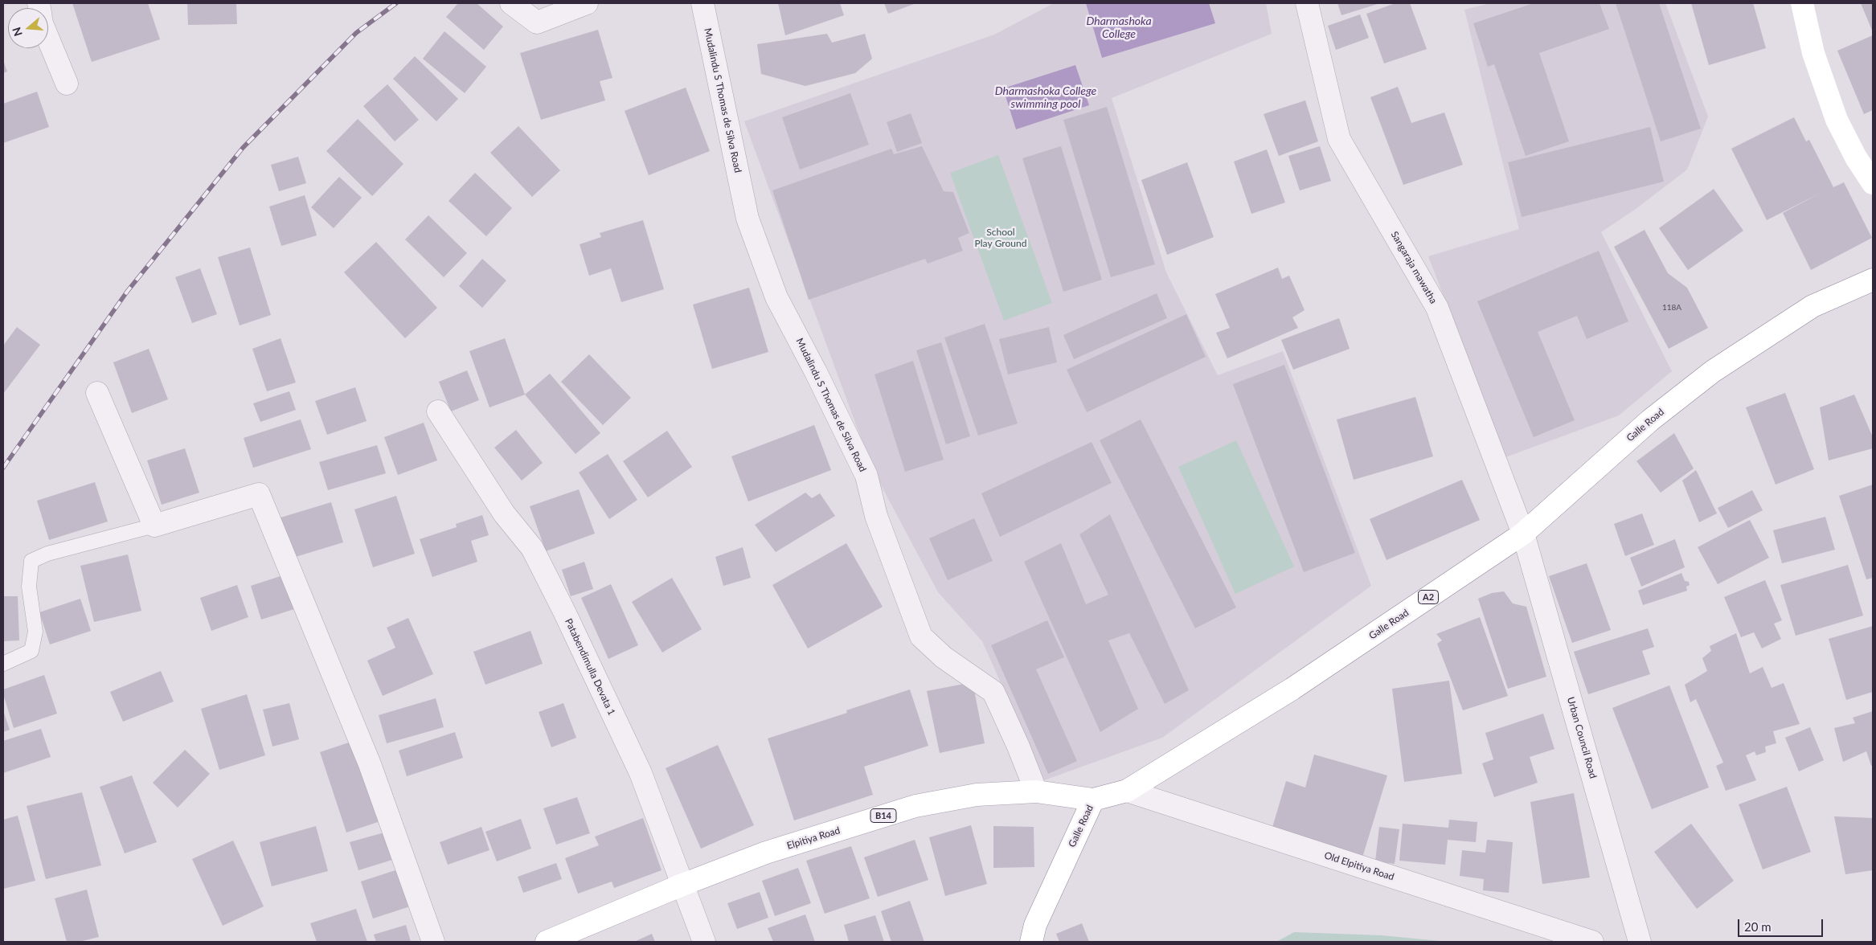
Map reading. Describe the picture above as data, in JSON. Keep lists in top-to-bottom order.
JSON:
{
  "streets": {
    "main road": [
      "Galle Road",
      "A2",
      "B14",
      "Elpitiya Road"
    ],
    "street": [
      "Mudalindu S Thomas de Silva Road",
      "Sangaraja mawatha",
      "Patabendimulla Devata 1",
      "Urban Council Road",
      "Old Elpitiya Road"
    ]
  },
  "crossings": [
    ["Mudalindu S Thomas de Silva Road", "Elpitiya Road"],
    ["Sangaraja mawatha", "Galle Road"],
    ["Sangaraja mawatha", "Urban Council Road"],
    ["Galle Road", "Urban Council Road"],
    ["Galle Road", "Elpitiya Road"],
    ["Galle Road", "Old Elpitiya Road"],
    ["Patabendimulla Devata 1", "Elpitiya Road"]
  ],
  "water": ["Dharmashoka College", "Dharmashoka College swimming pool"],
  "parks": ["School Play Ground"],
  "house_numbers": ["118A"],
  "scale_bar": "20 m",
  "north": "left"
}
